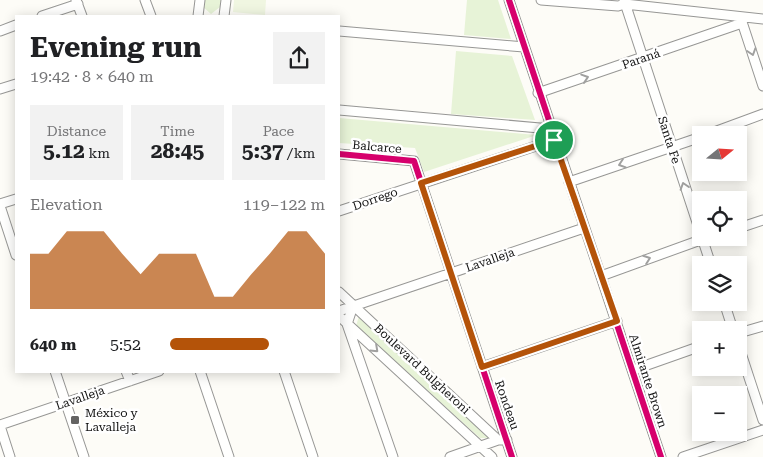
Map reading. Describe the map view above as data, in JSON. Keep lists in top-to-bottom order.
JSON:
{
  "streets": {
    "street": [
      "Paraná",
      "Santa Fe",
      "Balcarce",
      "Dorrego",
      "Lavalleja",
      "Boulevard Bulgheroni",
      "Almirante Brown",
      "Rondeau"
    ]
  },
  "crossings": [
    ["Paraná", "Santa Fe"],
    ["Paraná", "Almirante Brown"],
    ["Balcarce", "Rondeau"],
    ["Dorrego", "Almirante Brown"],
    ["Dorrego", "Rondeau"],
    ["Lavalleja", "Boulevard Bulgheroni"],
    ["Lavalleja", "Almirante Brown"],
    ["Lavalleja", "Rondeau"],
    ["Boulevard Bulgheroni", "Rondeau"]
  ],
  "places": {
    "transit": ["México y Lavalleja"]
  },
  "north": "right",
  "page": {
    "heading": ["Evening run", "19:42 · 8 × 640 m"],
    "stats": [
      ["Distance", "5.12 km"],
      ["Time", "28:45"],
      ["Pace", "5:37 /km"]
    ],
    "map_buttons": ["+", "−"],
    "chart": ["Elevation", "119–122 m"],
    "list": [
      {
        "name": "640 m",
        "note": "5:52"
      }
    ]
  }
}
